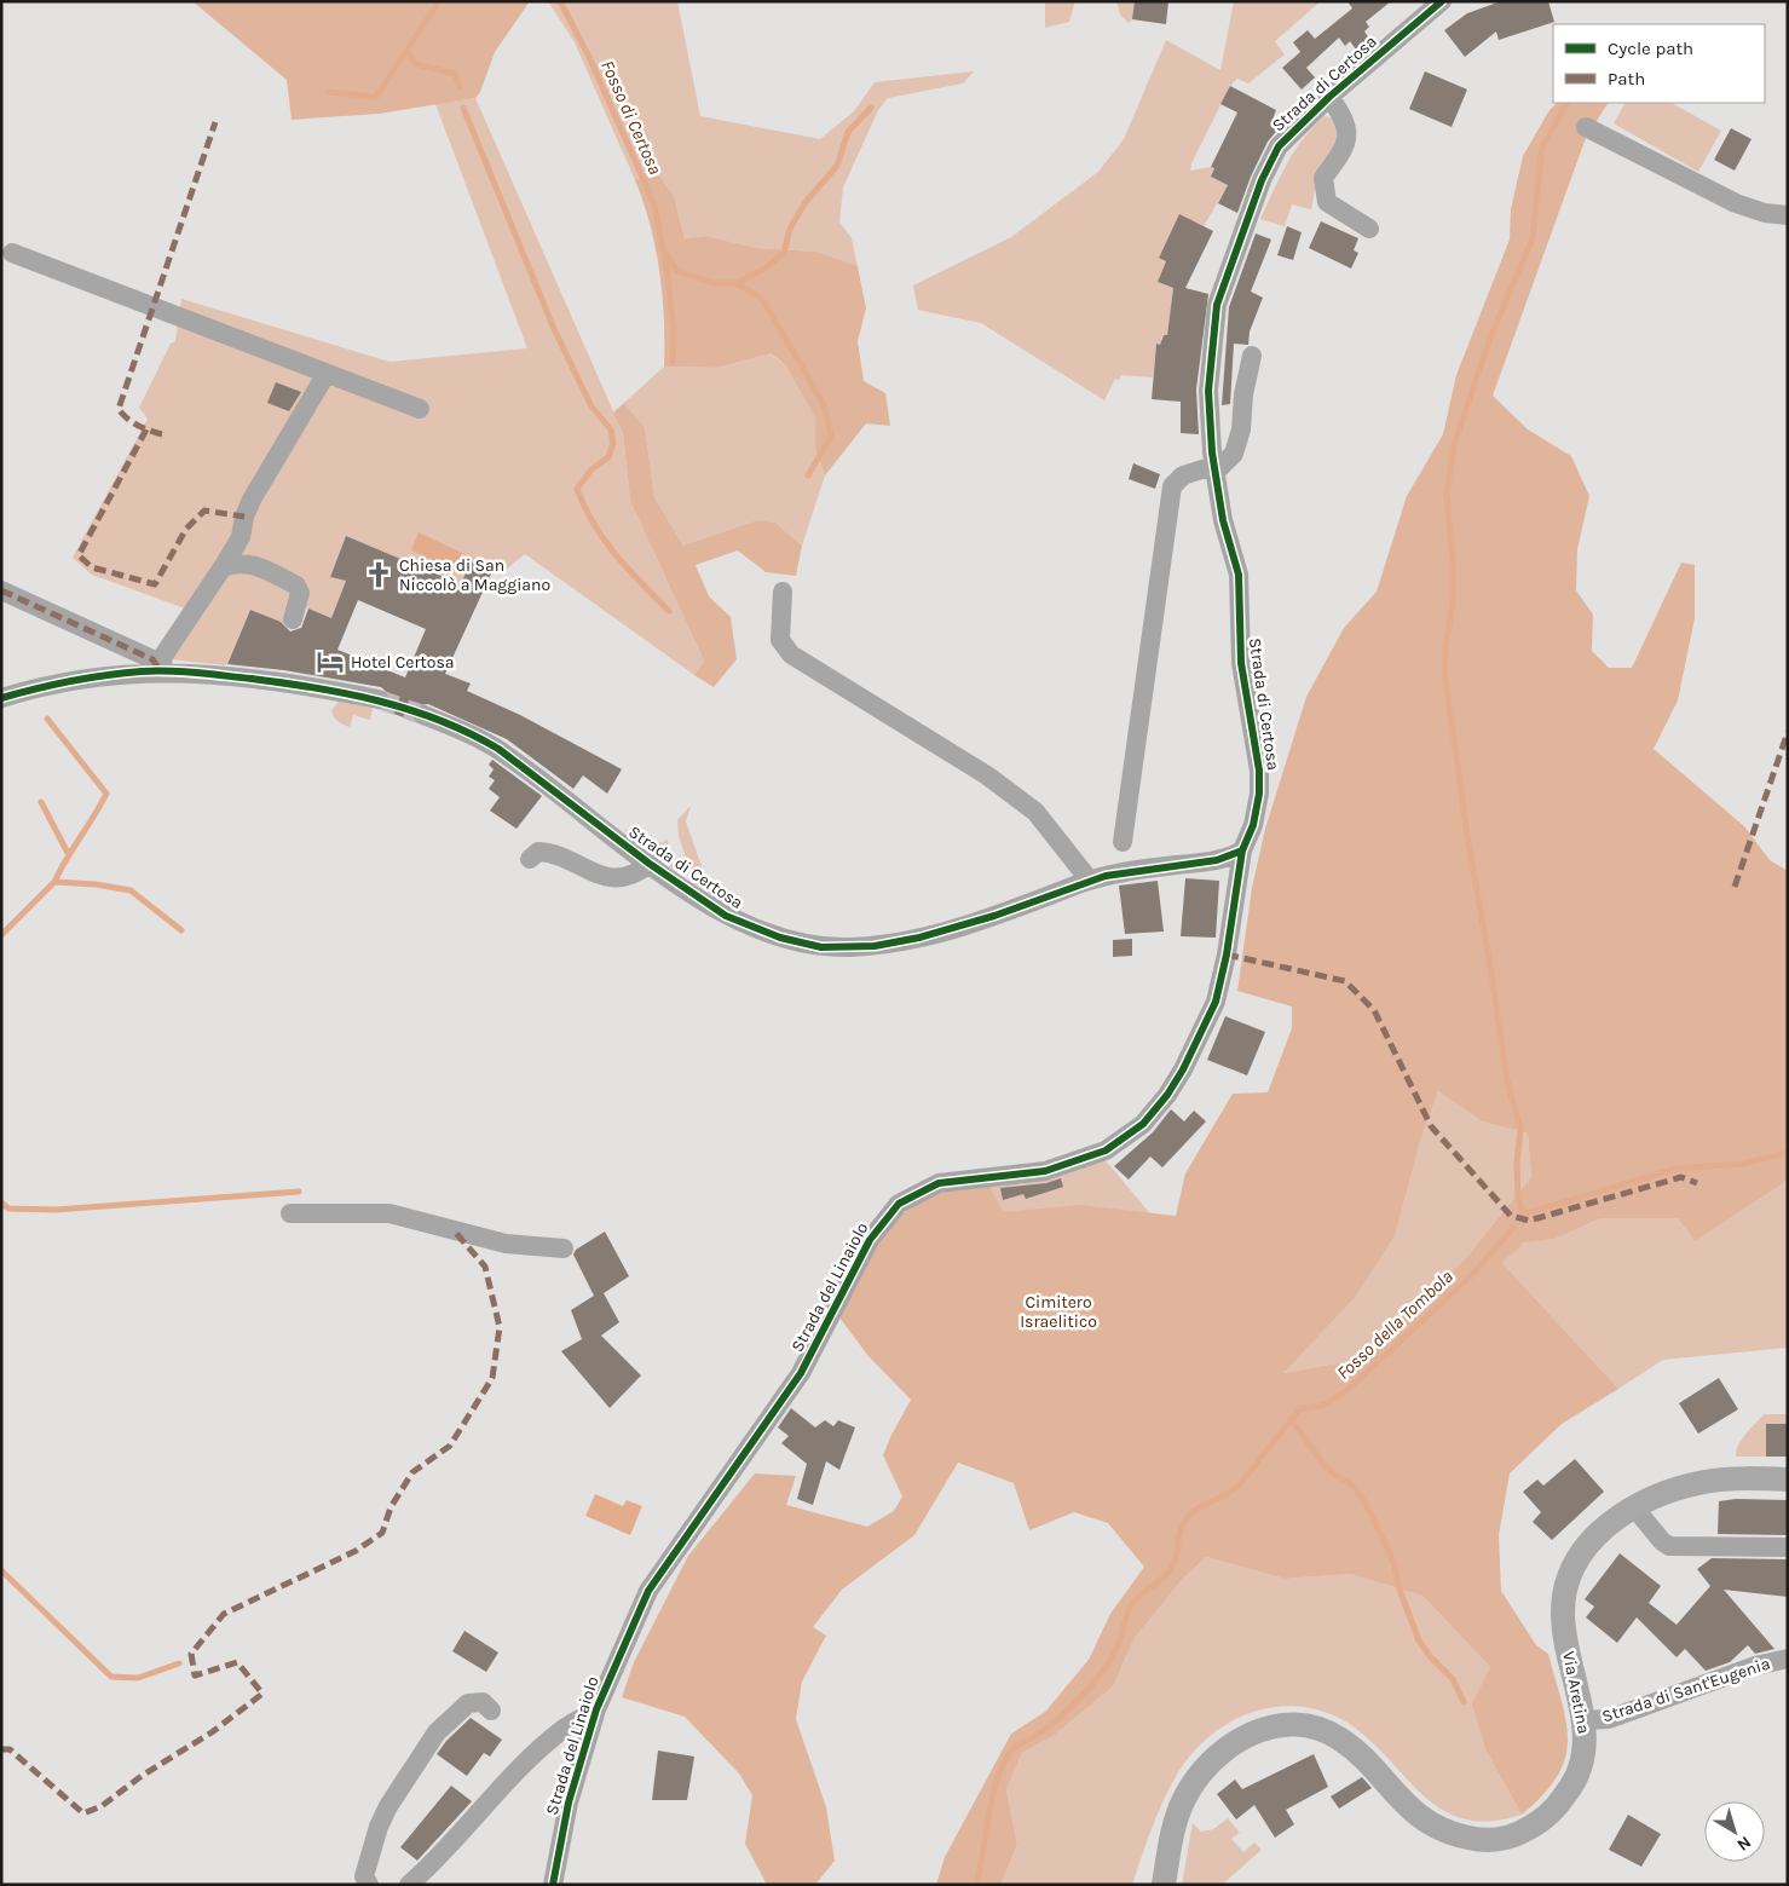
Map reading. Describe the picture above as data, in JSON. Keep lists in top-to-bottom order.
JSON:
{
  "streets": {
    "main road": ["Via Aretina"],
    "street": ["Strada di Certosa", "Strada del Linaiolo", "Strada di Sant'Eugenia"]
  },
  "crossings": [
    ["Strada di Certosa", "Strada del Linaiolo"],
    ["Strada di Sant'Eugenia", "Via Aretina"]
  ],
  "water": ["Fosso di Certosa", "Fosso della Tombola"],
  "parks": ["Cimitero Israelitico"],
  "places": {
    "church": ["Chiesa di San Niccolò a Maggiano"],
    "hotel": ["Hotel Certosa"]
  },
  "legend": ["Cycle path", "Path"],
  "north": "bottom right"
}
